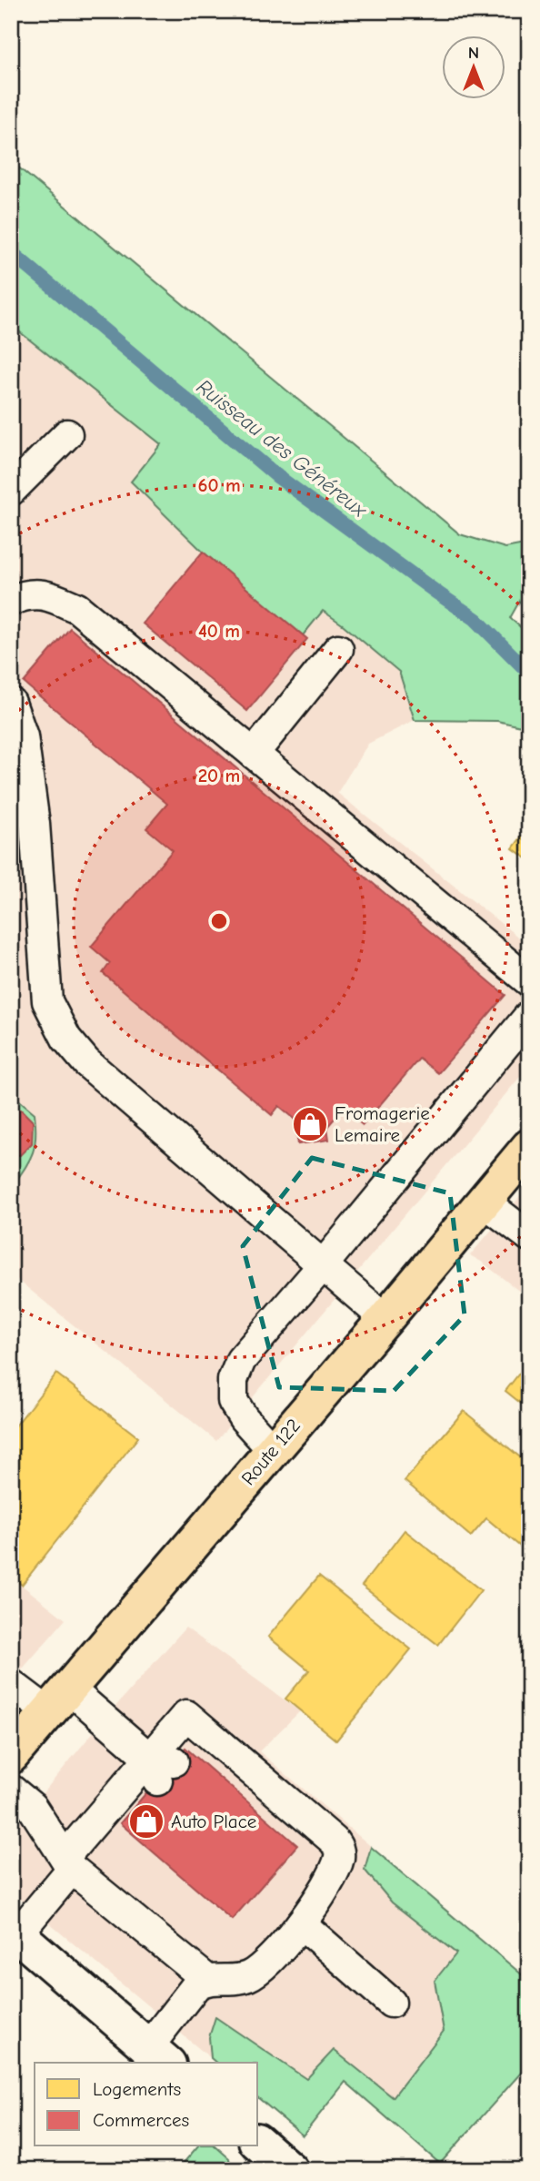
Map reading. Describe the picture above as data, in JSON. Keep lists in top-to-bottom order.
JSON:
{
  "streets": {
    "main road": ["Route 122"]
  },
  "water": ["Ruisseau des Généreux"],
  "places": {
    "shop": ["Fromagerie Lemaire", "Auto Place"]
  },
  "legend": ["Logements", "Commerces"],
  "north": "top",
  "rings": ["60 m", "40 m", "20 m"]
}
